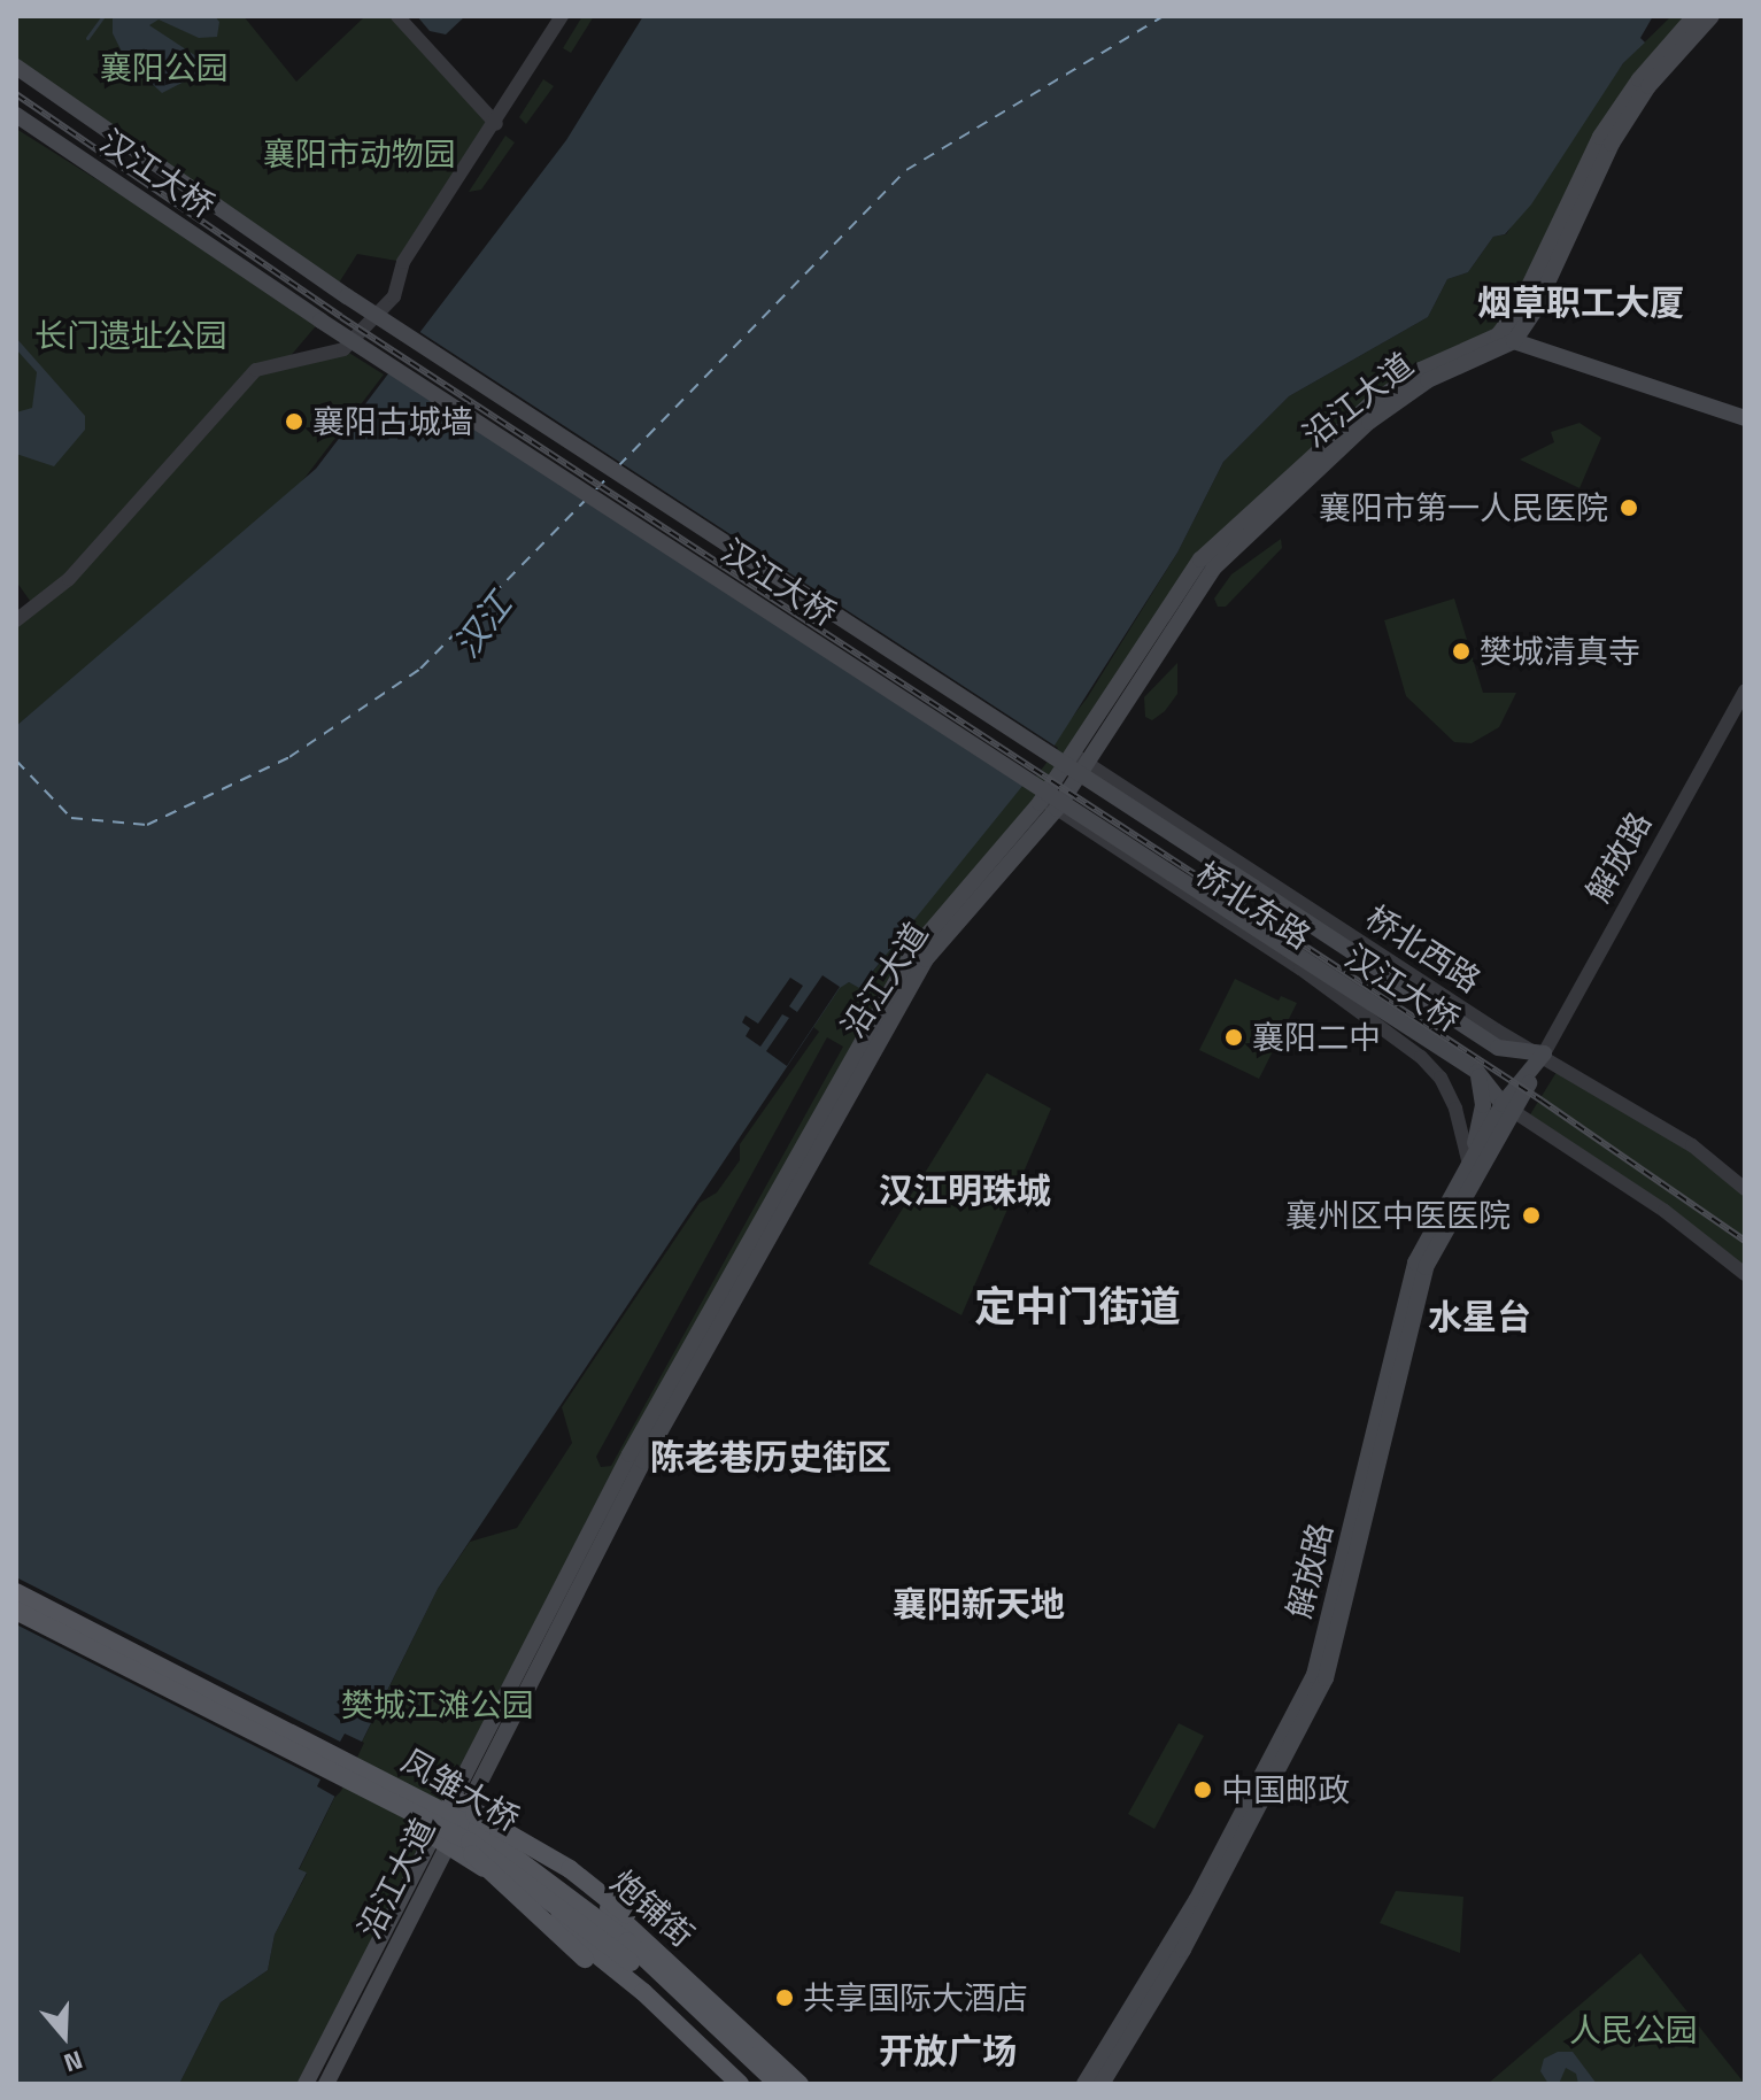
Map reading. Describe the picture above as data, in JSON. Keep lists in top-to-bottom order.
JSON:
{
  "streets": {
    "main road": [
      "汉江大桥",
      "沿江大道",
      "解放路",
      "凤雏大桥",
      "炮铺街"
    ],
    "street": ["桥北东路", "桥北西路"]
  },
  "crossings": [
    ["汉江大桥", "解放路"],
    ["汉江大桥", "桥北西路"],
    ["沿江大道", "桥北东路"],
    ["沿江大道", "桥北西路"],
    ["沿江大道", "炮铺街"],
    ["解放路", "桥北东路"],
    ["解放路", "桥北西路"]
  ],
  "districts": [
    "烟草职工大厦",
    "汉江明珠城",
    "定中门街道",
    "水星台",
    "陈老巷历史街区",
    "襄阳新天地",
    "开放广场"
  ],
  "water": ["汉江"],
  "parks": [
    "襄阳公园",
    "襄阳市动物园",
    "长门遗址公园",
    "樊城江滩公园",
    "人民公园"
  ],
  "places": [
    "襄阳古城墙",
    "襄阳市第一人民医院",
    "樊城清真寺",
    "襄阳二中",
    "襄州区中医医院",
    "中国邮政",
    "共享国际大酒店"
  ],
  "north": "bottom"
}
